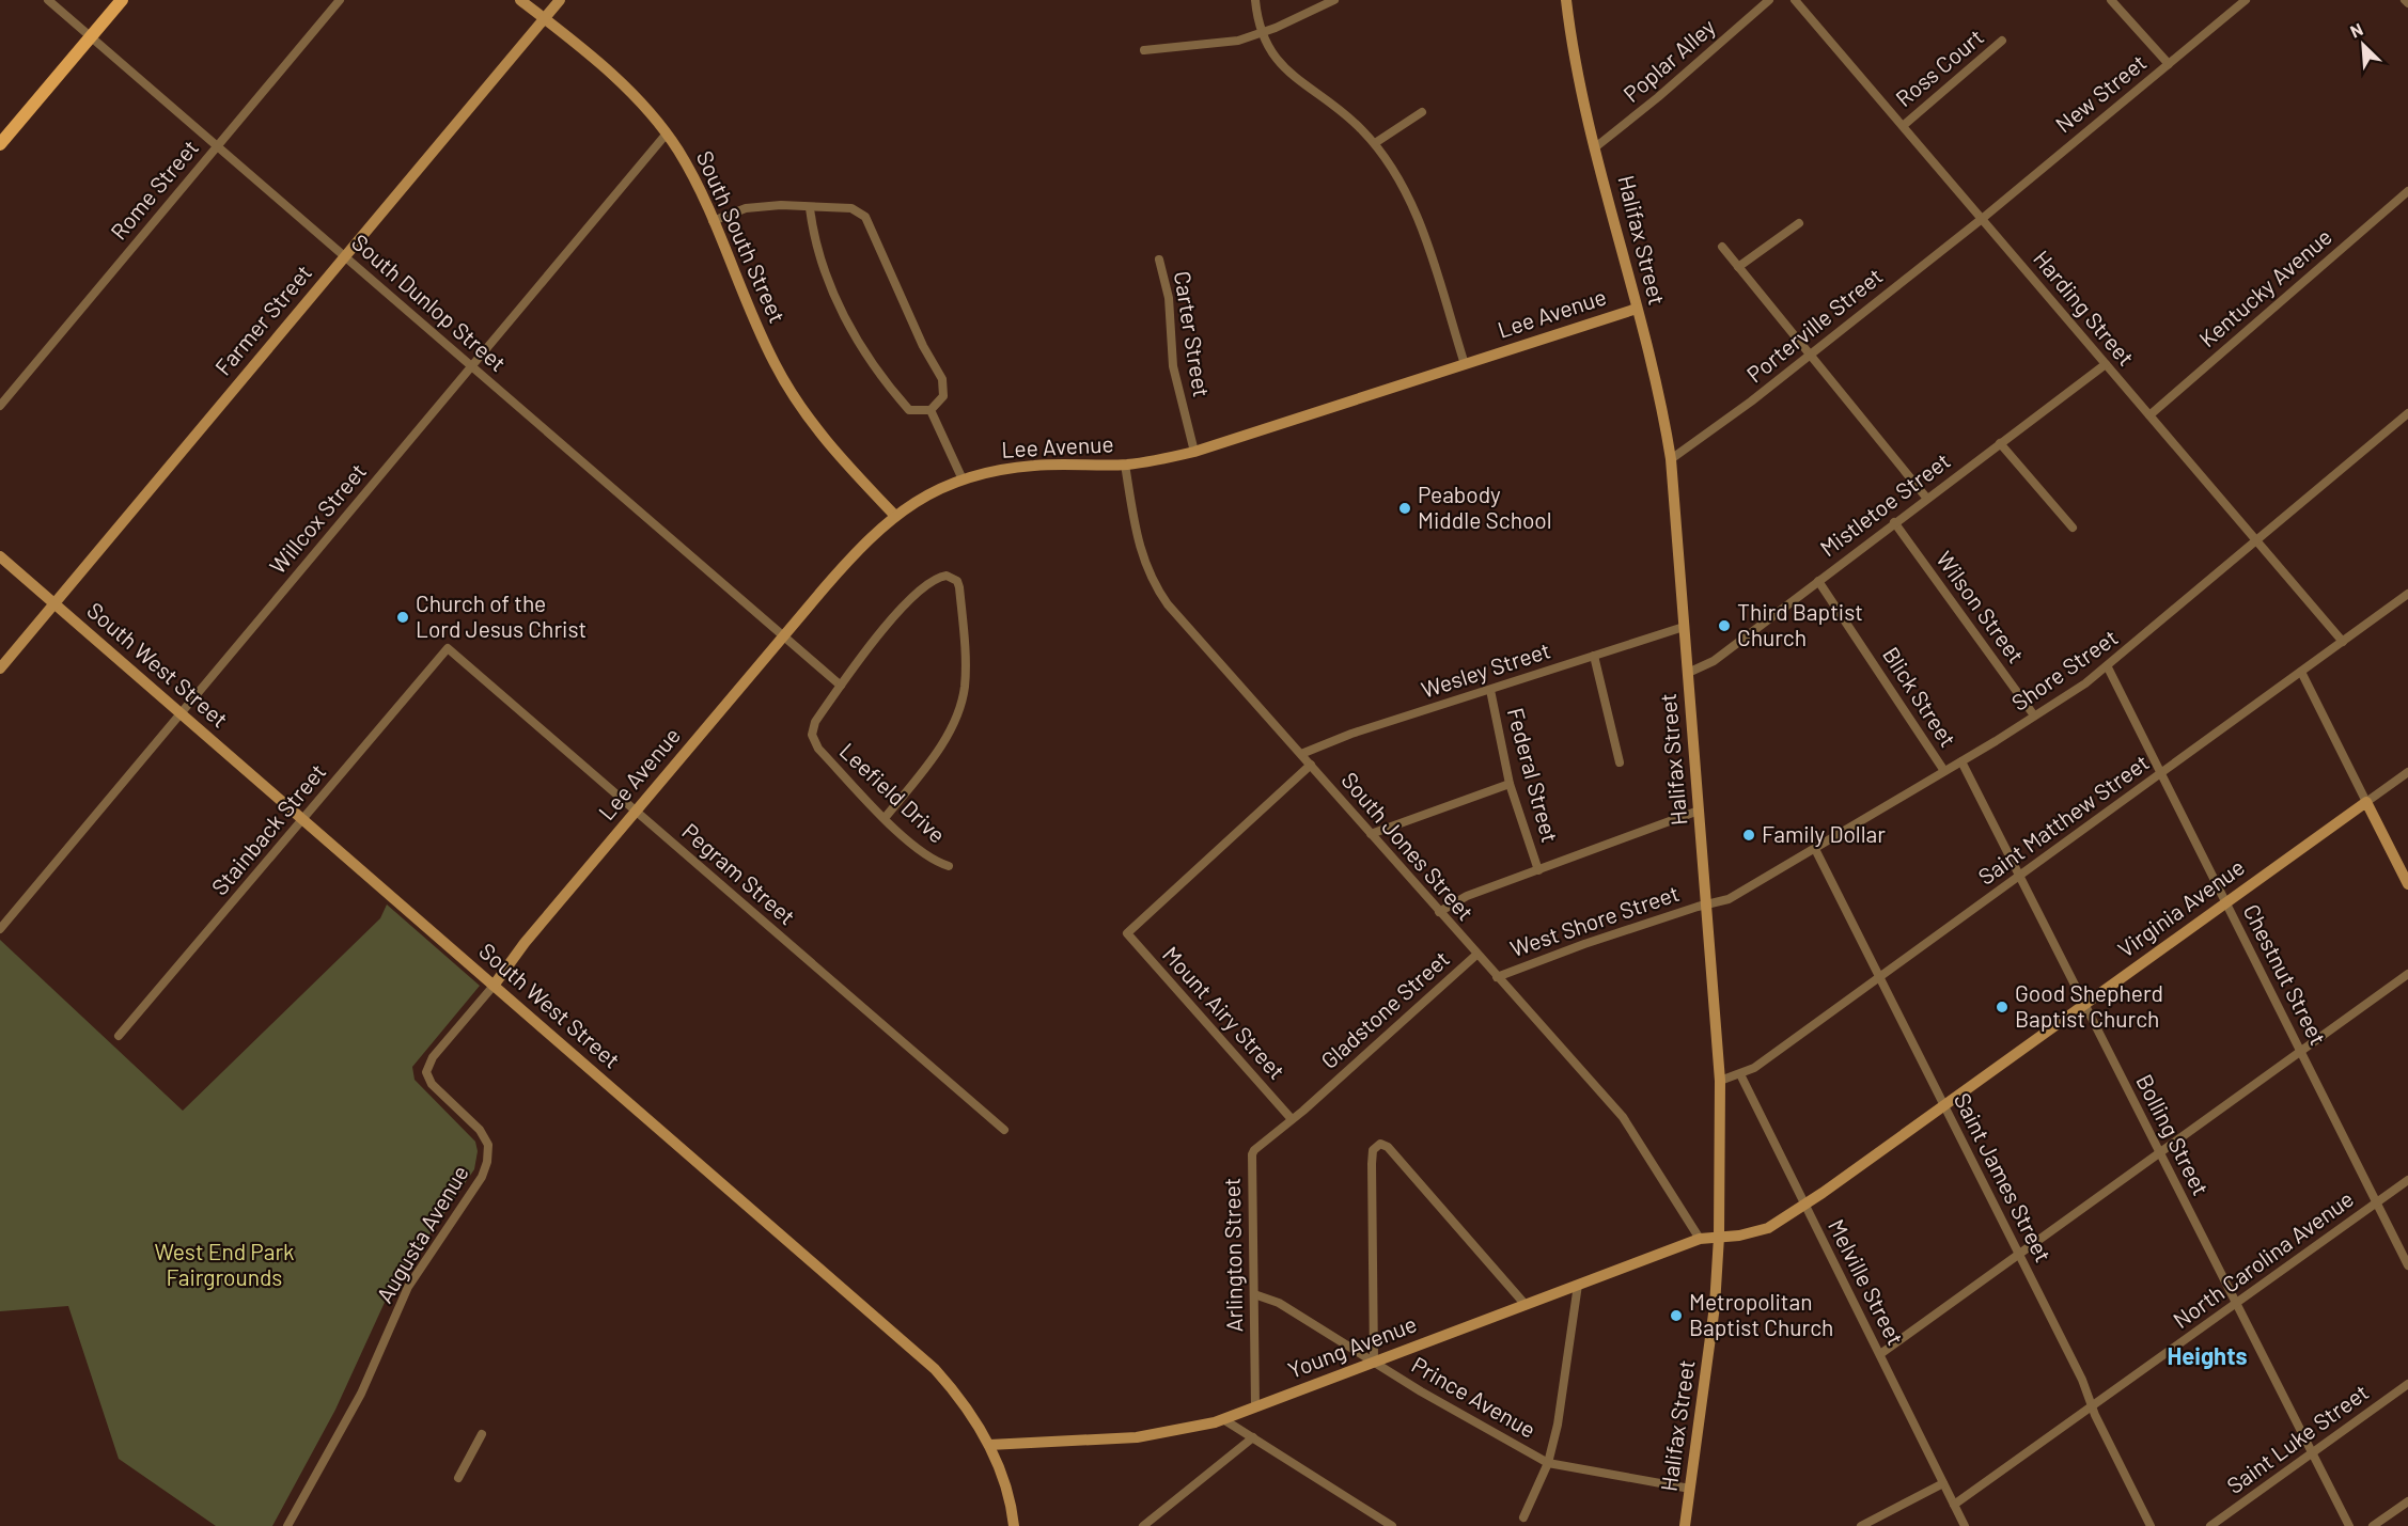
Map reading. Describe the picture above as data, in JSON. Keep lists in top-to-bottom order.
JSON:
{
  "streets": {
    "street": [
      "Poplar Alley",
      "Ross Court",
      "New Street",
      "Rome Street",
      "South South Street",
      "Halifax Street",
      "Kentucky Avenue",
      "South Dunlop Street",
      "Harding Street",
      "Lee Avenue",
      "Farmer Street",
      "Porterville Street",
      "Carter Street",
      "Mistletoe Street",
      "Willcox Street",
      "Wilson Street",
      "South West Street",
      "Wesley Street",
      "Shore Street",
      "Blick Street",
      "Federal Street",
      "Leefield Drive",
      "Saint Matthew Street",
      "Stainback Street",
      "South Jones Street",
      "Pegram Street",
      "Virginia Avenue",
      "West Shore Street",
      "Chestnut Street",
      "Gladstone Street",
      "Mount Airy Street",
      "Bolling Street",
      "Saint James Street",
      "Augusta Avenue",
      "Arlington Street",
      "North Carolina Avenue",
      "Melville Street",
      "Young Avenue",
      "Prince Avenue",
      "Saint Luke Street"
    ]
  },
  "crossings": [
    ["Poplar Alley", "Halifax Street"],
    ["Ross Court", "Harding Street"],
    ["New Street", "Harding Street"],
    ["New Street", "Porterville Street"],
    ["Rome Street", "South Dunlop Street"],
    ["South South Street", "Lee Avenue"],
    ["South South Street", "Farmer Street"],
    ["South South Street", "Willcox Street"],
    ["Halifax Street", "Lee Avenue"],
    ["Halifax Street", "Porterville Street"],
    ["Halifax Street", "Mistletoe Street"],
    ["Halifax Street", "Wesley Street"],
    ["Halifax Street", "Shore Street"],
    ["Halifax Street", "Virginia Avenue"],
    ["Halifax Street", "West Shore Street"],
    ["Halifax Street", "Young Avenue"],
    ["Halifax Street", "Prince Avenue"],
    ["Kentucky Avenue", "Harding Street"],
    ["South Dunlop Street", "Lee Avenue"],
    ["South Dunlop Street", "Farmer Street"],
    ["South Dunlop Street", "Willcox Street"],
    ["South Dunlop Street", "Leefield Drive"],
    ["Harding Street", "Porterville Street"],
    ["Harding Street", "Mistletoe Street"],
    ["Harding Street", "Shore Street"],
    ["Harding Street", "Saint Matthew Street"],
    ["Lee Avenue", "Carter Street"],
    ["Lee Avenue", "South West Street"],
    ["Lee Avenue", "South Jones Street"],
    ["Lee Avenue", "Pegram Street"],
    ["Lee Avenue", "Augusta Avenue"],
    ["Farmer Street", "South West Street"],
    ["Mistletoe Street", "Wilson Street"],
    ["Mistletoe Street", "Blick Street"],
    ["Willcox Street", "South West Street"],
    ["Wilson Street", "Shore Street"],
    ["South West Street", "Stainback Street"],
    ["South West Street", "Augusta Avenue"],
    ["South West Street", "Young Avenue"],
    ["Wesley Street", "Federal Street"],
    ["Wesley Street", "South Jones Street"],
    ["Shore Street", "Blick Street"],
    ["Shore Street", "West Shore Street"],
    ["Shore Street", "Chestnut Street"],
    ["Shore Street", "Bolling Street"],
    ["Shore Street", "Saint James Street"],
    ["Saint Matthew Street", "Chestnut Street"],
    ["Saint Matthew Street", "Bolling Street"],
    ["Saint Matthew Street", "Saint James Street"],
    ["Saint Matthew Street", "Melville Street"],
    ["Stainback Street", "Pegram Street"],
    ["South Jones Street", "West Shore Street"],
    ["South Jones Street", "Gladstone Street"],
    ["South Jones Street", "Mount Airy Street"],
    ["South Jones Street", "Young Avenue"],
    ["Virginia Avenue", "Chestnut Street"],
    ["Virginia Avenue", "Bolling Street"],
    ["Virginia Avenue", "Saint James Street"],
    ["Virginia Avenue", "Melville Street"],
    ["Virginia Avenue", "Young Avenue"],
    ["Chestnut Street", "North Carolina Avenue"],
    ["Gladstone Street", "Mount Airy Street"],
    ["Gladstone Street", "Arlington Street"],
    ["Mount Airy Street", "Arlington Street"],
    ["Bolling Street", "North Carolina Avenue"],
    ["Bolling Street", "Saint Luke Street"],
    ["Saint James Street", "North Carolina Avenue"],
    ["Arlington Street", "Young Avenue"],
    ["Arlington Street", "Prince Avenue"],
    ["North Carolina Avenue", "Melville Street"],
    ["Young Avenue", "Prince Avenue"]
  ],
  "districts": ["Heights"],
  "parks": ["West End Park Fairgrounds"],
  "places": [
    "Peabody Middle School",
    "Church of the Lord Jesus Christ",
    "Third Baptist Church",
    "Family Dollar",
    "Good Shepherd Baptist Church",
    "Metropolitan Baptist Church"
  ],
  "north": "top left"
}
